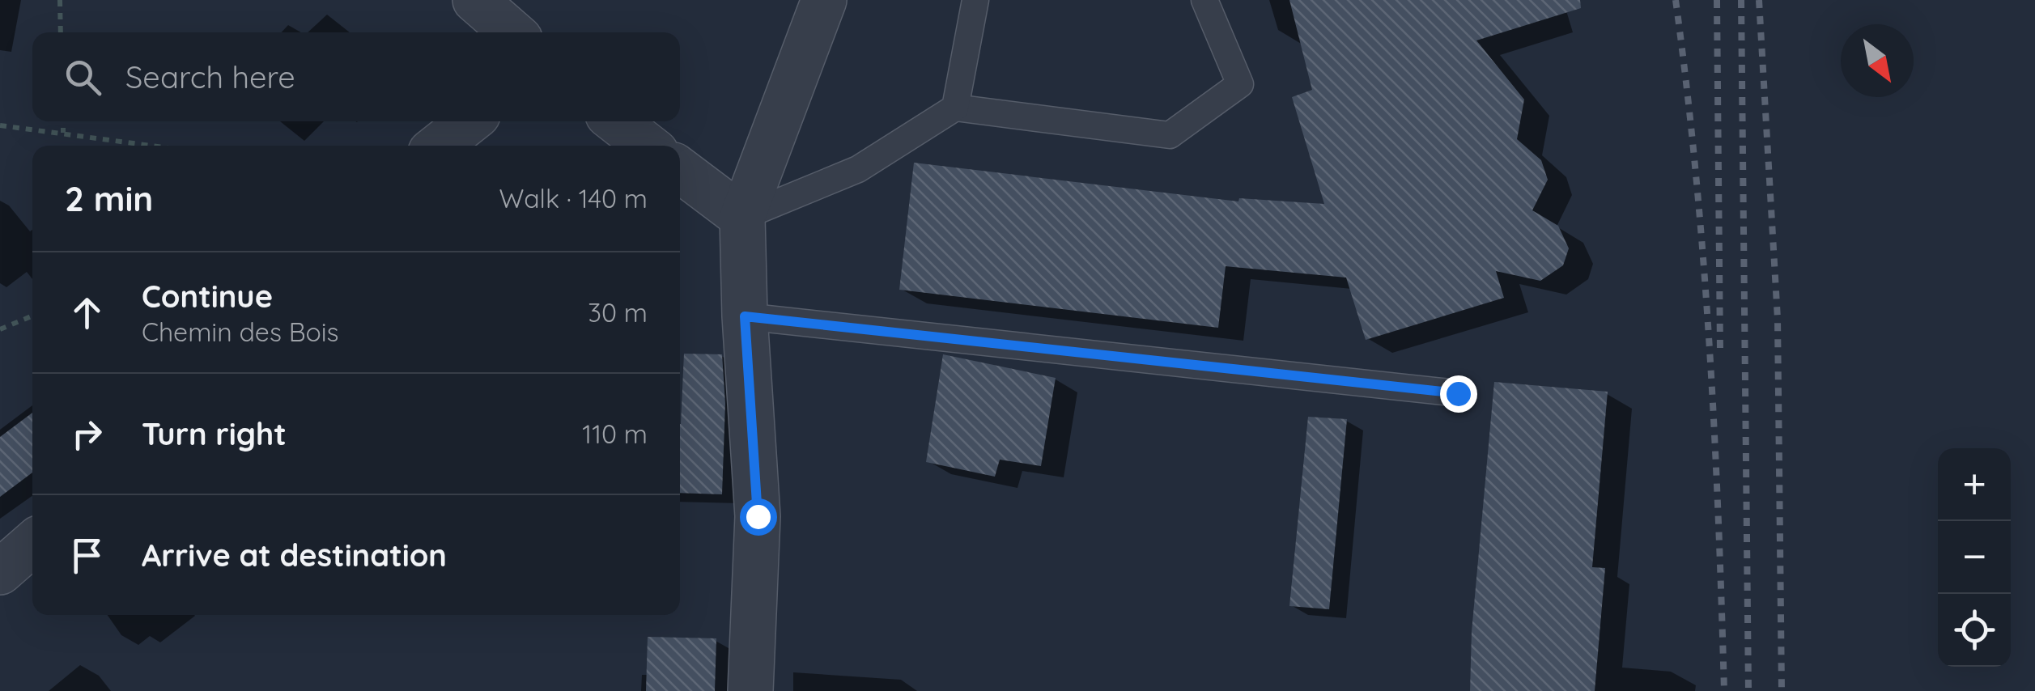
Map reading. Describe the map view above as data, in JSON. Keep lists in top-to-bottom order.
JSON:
{
  "north": "bottom right",
  "page": {
    "search": "Search here",
    "heading": ["2 min", "Walk · 140 m"],
    "list": [
      ["Continue", "Chemin des Bois", "30 m"],
      ["Turn right", "110 m"],
      "Arrive at destination"
    ],
    "map_buttons": ["+", "−"]
  }
}
